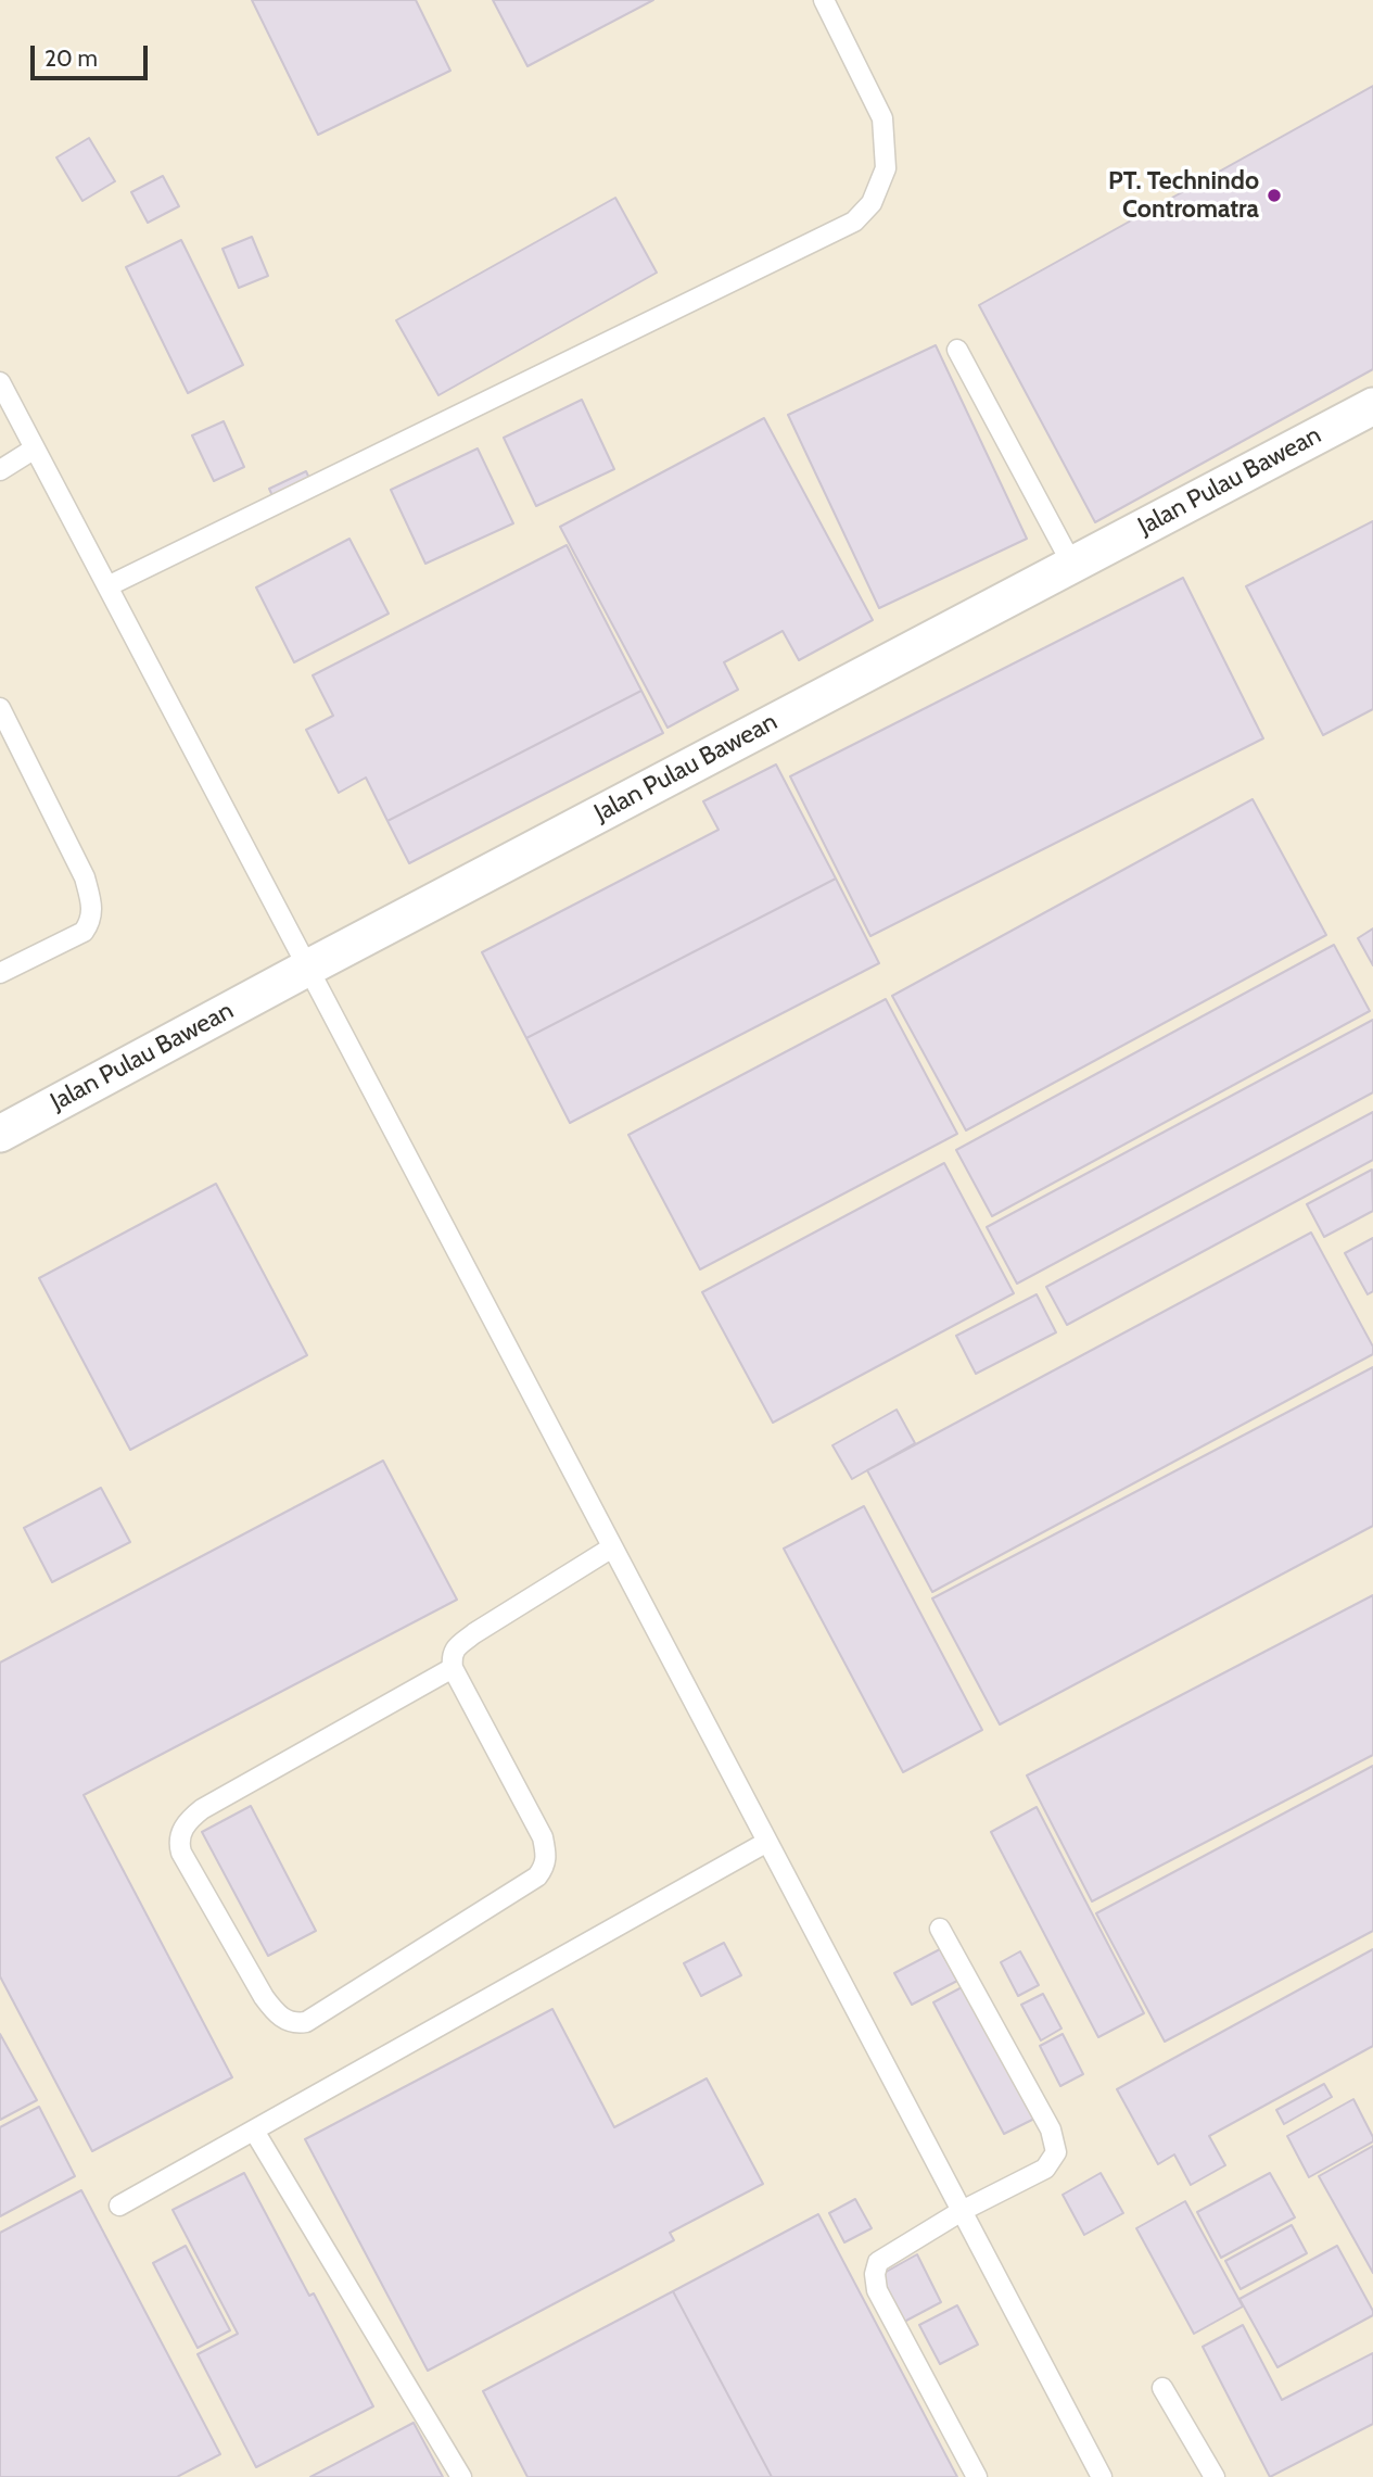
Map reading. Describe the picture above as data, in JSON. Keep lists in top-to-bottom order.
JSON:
{
  "streets": {
    "street": ["Jalan Pulau Bawean"]
  },
  "places": ["PT. Technindo Contromatra"],
  "scale_bar": "20 m"
}
